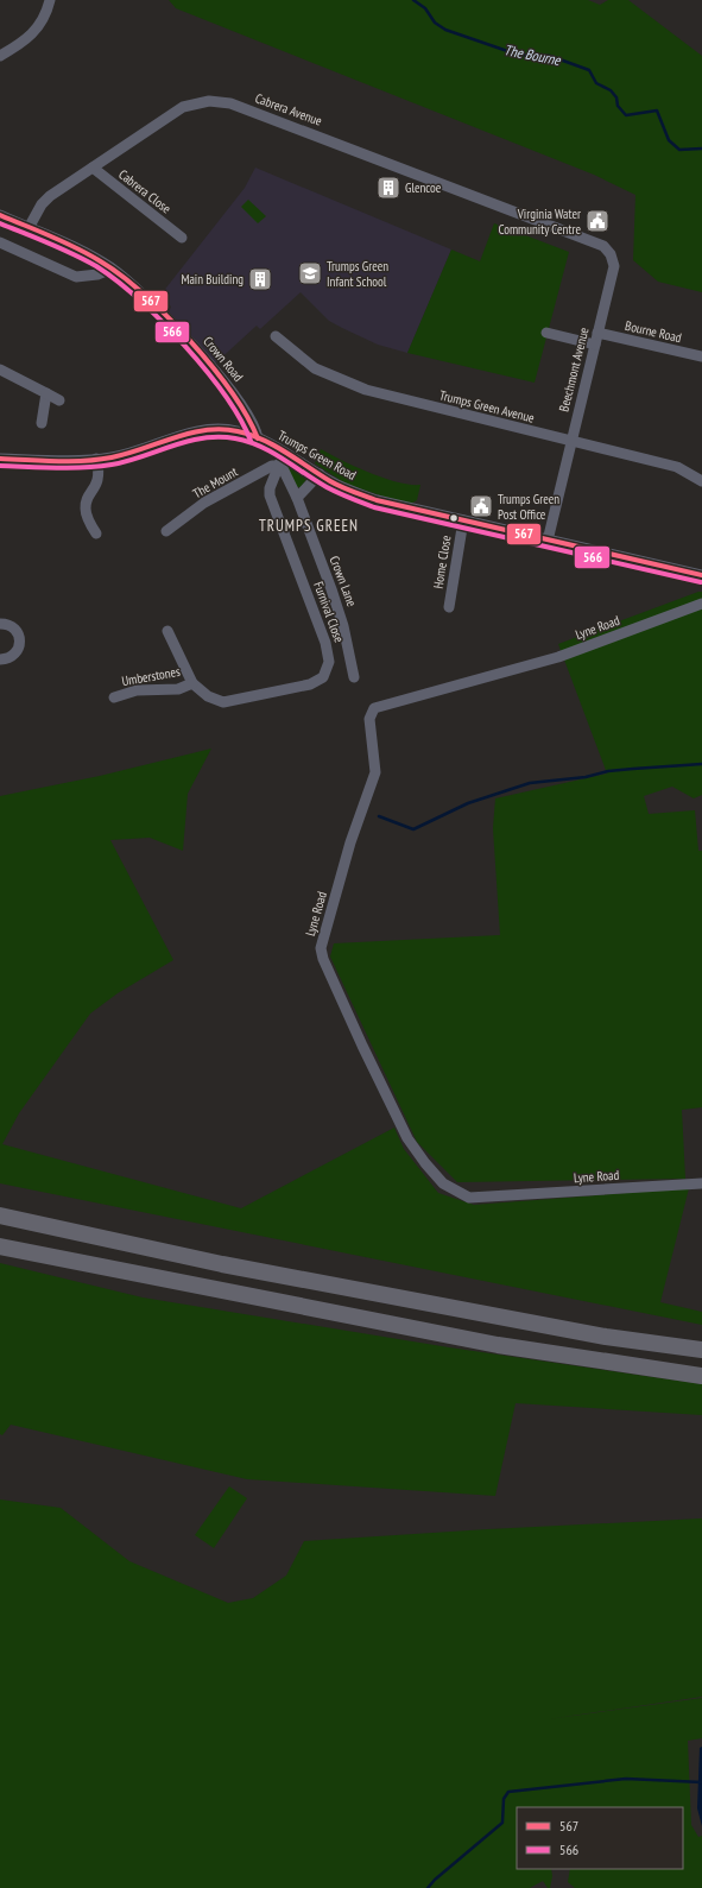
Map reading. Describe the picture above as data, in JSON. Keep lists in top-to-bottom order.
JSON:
{
  "streets": {
    "street": [
      "Cabrera Avenue",
      "Cabrera Close",
      "Bourne Road",
      "Crown Road",
      "Beechmont Avenue",
      "Trumps Green Avenue",
      "Trumps Green Road",
      "The Mount",
      "Home Close",
      "Crown Lane",
      "Furnival Close",
      "Lyne Road",
      "Umberstones"
    ]
  },
  "crossings": [
    ["Cabrera Avenue", "Cabrera Close"],
    ["Cabrera Avenue", "Crown Road"],
    ["Cabrera Avenue", "Beechmont Avenue"],
    ["Bourne Road", "Beechmont Avenue"],
    ["Crown Road", "Trumps Green Road"],
    ["Beechmont Avenue", "Trumps Green Avenue"],
    ["Beechmont Avenue", "Trumps Green Road"],
    ["Trumps Green Road", "Home Close"],
    ["Trumps Green Road", "Furnival Close"],
    ["The Mount", "Crown Lane"],
    ["The Mount", "Furnival Close"],
    ["Crown Lane", "Furnival Close"],
    ["Furnival Close", "Umberstones"]
  ],
  "districts": ["TRUMPS GREEN"],
  "water": ["The Bourne"],
  "places": {
    "building": ["Glencoe", "Main Building"],
    "public building": ["Virginia Water Community Centre", "Trumps Green Post Office"],
    "school or university": ["Trumps Green Infant School"]
  },
  "lines": ["transit line 567", "transit line 566"],
  "legend": ["567", "566"]
}
